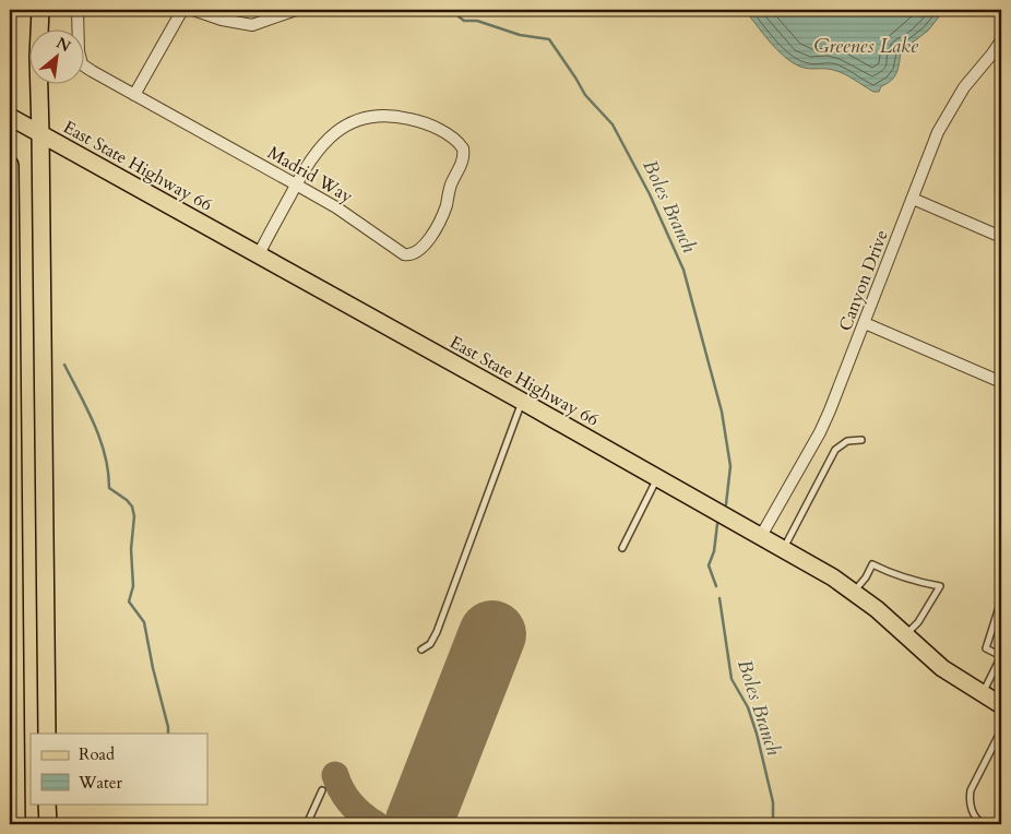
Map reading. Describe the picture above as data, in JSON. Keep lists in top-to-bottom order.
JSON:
{
  "streets": {
    "main road": ["East State Highway 66"],
    "street": ["Madrid Way", "Canyon Drive"]
  },
  "crossings": [
    ["East State Highway 66", "Canyon Drive"]
  ],
  "water": ["Greenes Lake", "Boles Branch"],
  "legend": ["Road", "Water"],
  "north": "top right"
}
